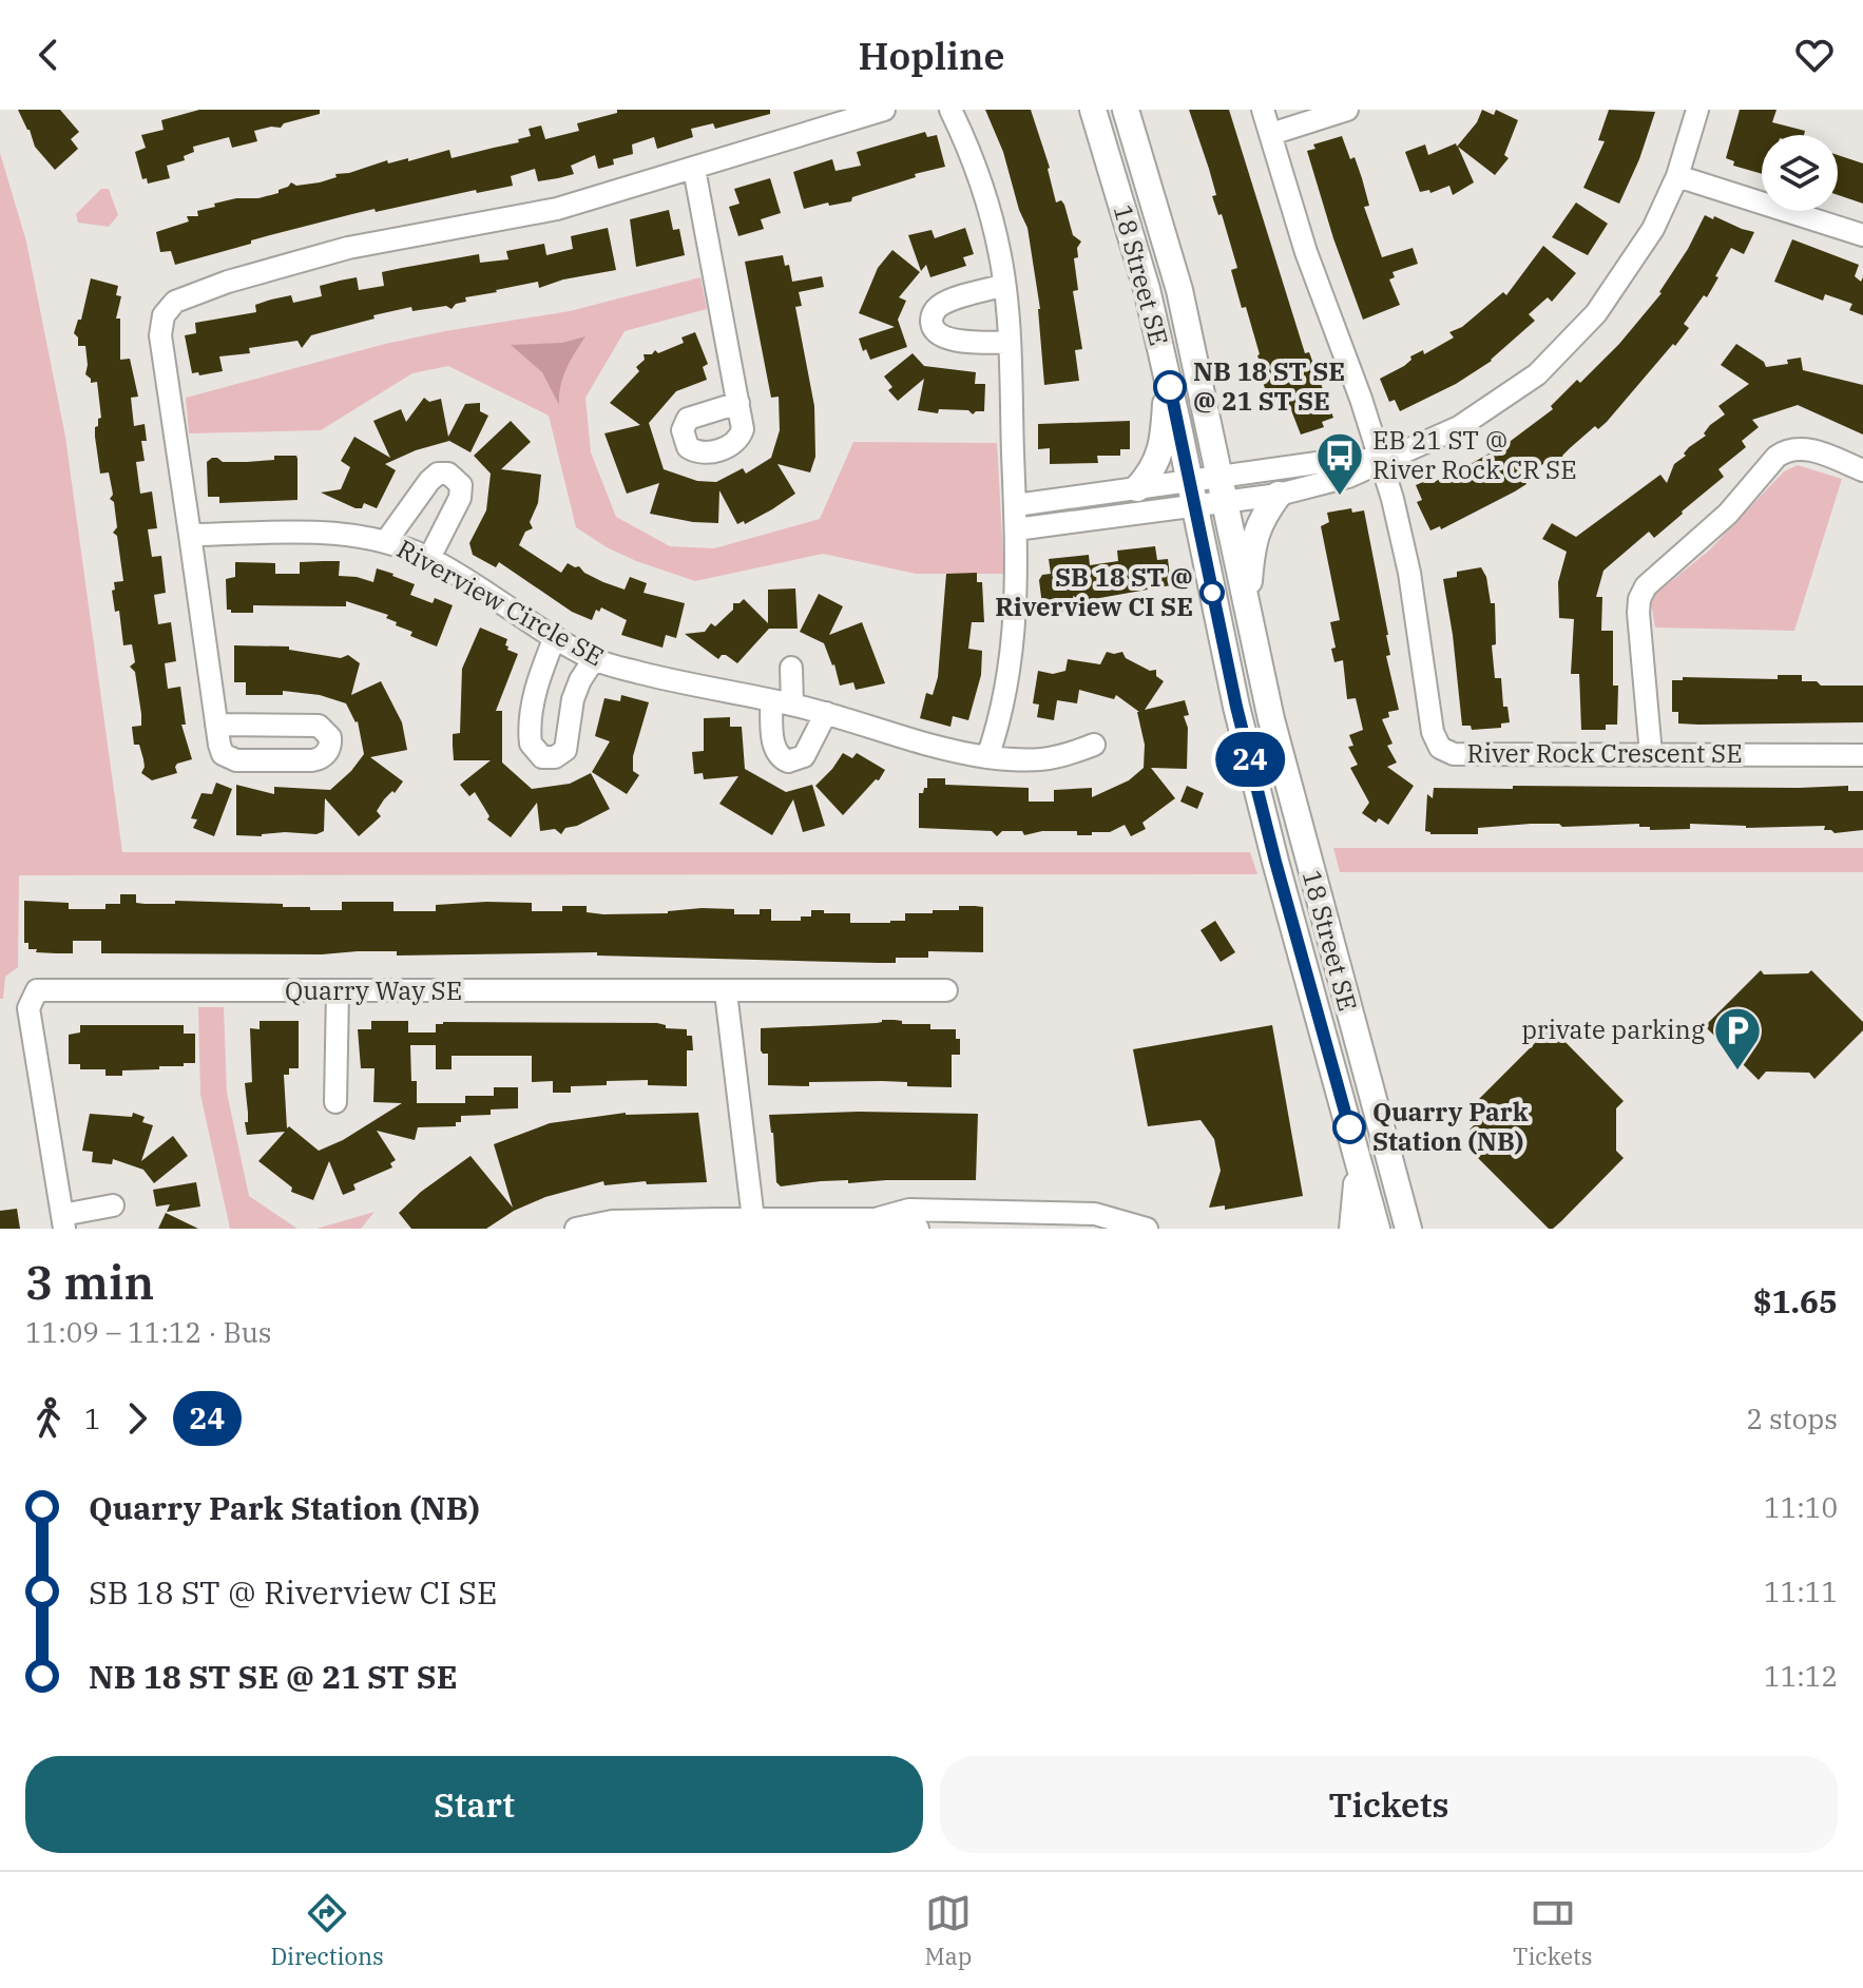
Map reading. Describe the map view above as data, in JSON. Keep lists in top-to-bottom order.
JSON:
{
  "streets": {
    "main road": ["18 Street SE"],
    "street": ["Riverview Circle SE", "River Rock Crescent SE", "Quarry Way SE"]
  },
  "places": {
    "other": ["NB 18 ST SE @ 21 ST SE", "SB 18 ST @ Riverview CI SE", "Quarry Park Station (NB)"],
    "bus stop": ["EB 21 ST @ River Rock CR SE"],
    "parking": ["private parking"]
  },
  "lines": ["bus line 24"],
  "page": {
    "header": "Hopline",
    "on_map": "24",
    "heading": ["3 min", "11:09 – 11:12 · Bus", "$1.65"],
    "legs": ["1", "24", "2 stops"],
    "list": [
      {
        "name": "Quarry Park Station (NB)",
        "value": "11:10"
      },
      {
        "name": "SB 18 ST @ Riverview CI SE",
        "value": "11:11"
      },
      {
        "name": "NB 18 ST SE @ 21 ST SE",
        "value": "11:12"
      }
    ],
    "buttons": ["Start", "Tickets"],
    "tabs": ["Directions", "Map", "Tickets"]
  }
}
